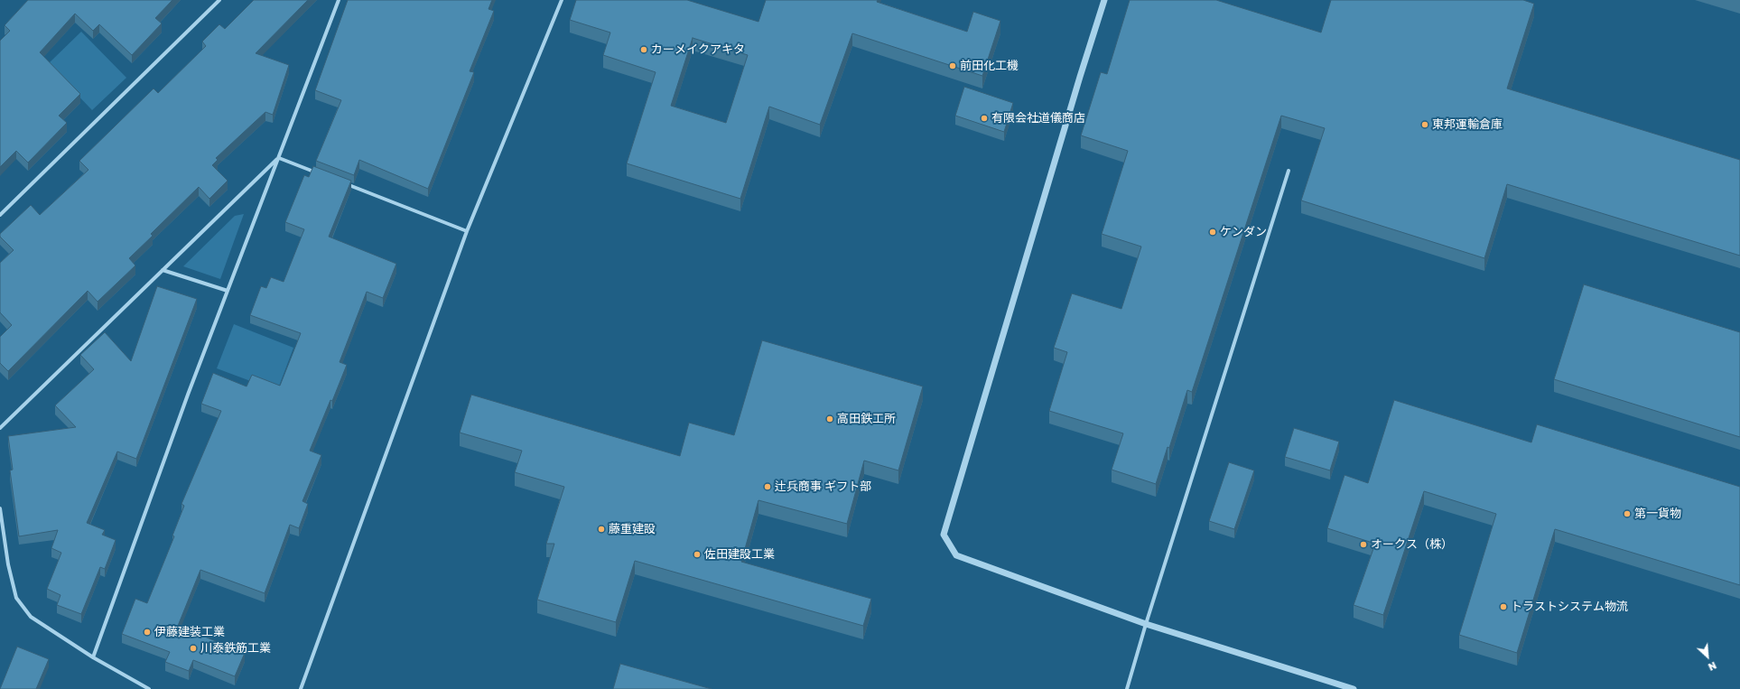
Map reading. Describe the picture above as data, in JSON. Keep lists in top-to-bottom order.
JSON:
{
  "places": [
    "カーメイクアキタ",
    "前田化工機",
    "有限会社道儀商店",
    "東邦運輸倉庫",
    "ケンダン",
    "高田鉄工所",
    "辻兵商事 ギフト部",
    "第一貨物",
    "藤重建設",
    "オークス（株）",
    "佐田建設工業",
    "トラストシステム物流",
    "伊藤建装工業",
    "川泰鉄筋工業"
  ],
  "north": "bottom right"
}
